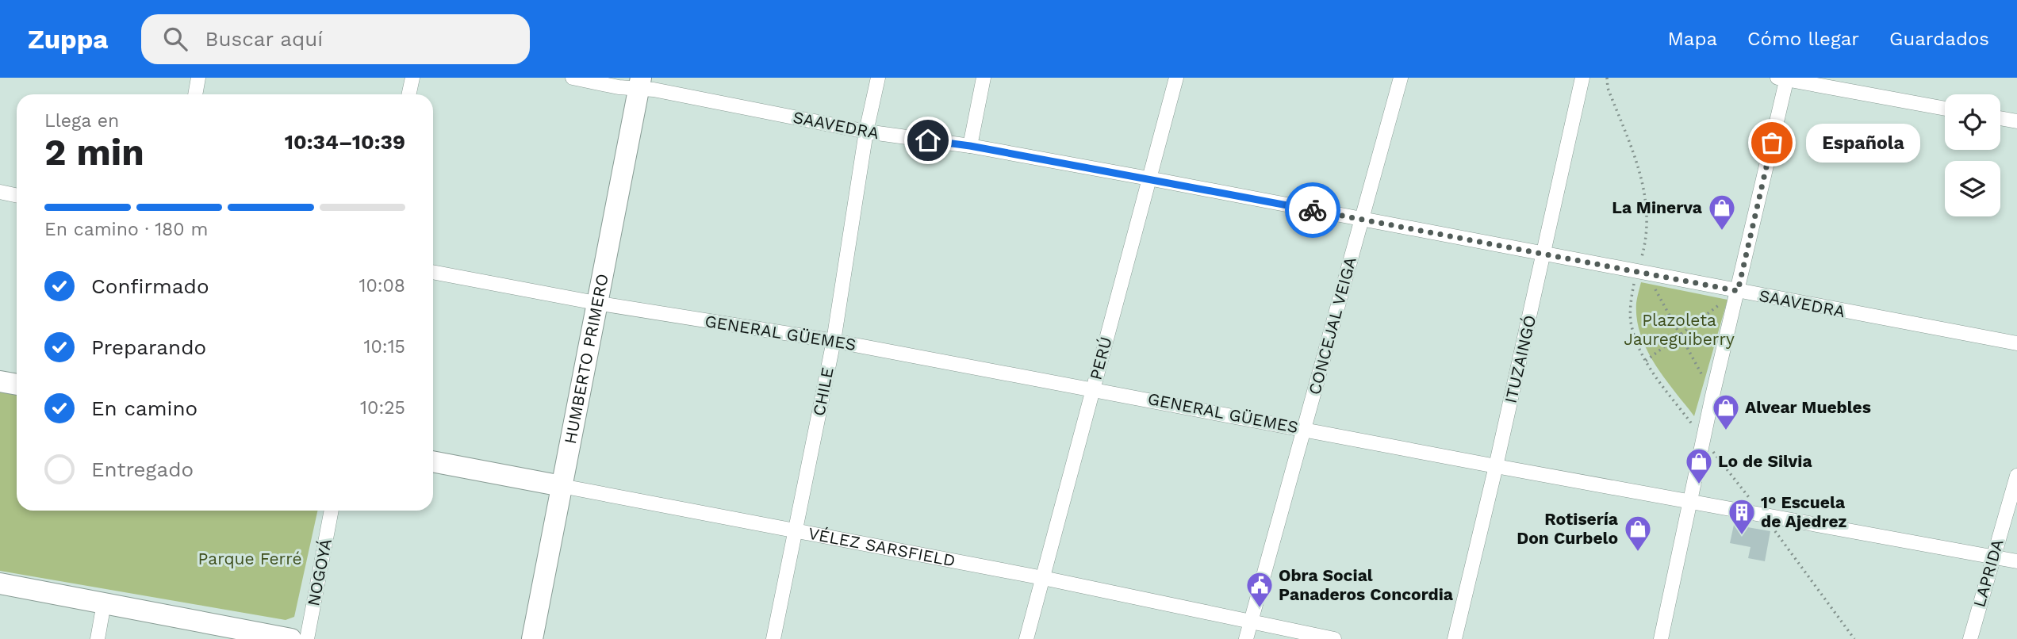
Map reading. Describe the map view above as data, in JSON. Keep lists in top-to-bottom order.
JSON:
{
  "streets": {
    "street": [
      "SAAVEDRA",
      "CONCEJAL VEIGA",
      "GENERAL GÜEMES",
      "HUMBERTO PRIMERO",
      "PERÚ",
      "ITUZAINGÓ",
      "CHILE",
      "VÉLEZ SARSFIELD",
      "NOGOYÁ",
      "LAPRIDA"
    ]
  },
  "crossings": [
    ["SAAVEDRA", "CONCEJAL VEIGA"],
    ["SAAVEDRA", "HUMBERTO PRIMERO"],
    ["SAAVEDRA", "PERÚ"],
    ["SAAVEDRA", "ITUZAINGÓ"],
    ["SAAVEDRA", "CHILE"],
    ["CONCEJAL VEIGA", "GENERAL GÜEMES"],
    ["CONCEJAL VEIGA", "VÉLEZ SARSFIELD"],
    ["GENERAL GÜEMES", "HUMBERTO PRIMERO"],
    ["GENERAL GÜEMES", "PERÚ"],
    ["GENERAL GÜEMES", "ITUZAINGÓ"],
    ["GENERAL GÜEMES", "CHILE"],
    ["GENERAL GÜEMES", "LAPRIDA"],
    ["HUMBERTO PRIMERO", "VÉLEZ SARSFIELD"],
    ["PERÚ", "VÉLEZ SARSFIELD"],
    ["CHILE", "VÉLEZ SARSFIELD"]
  ],
  "parks": ["Plazoleta Jaureguiberry", "Parque Ferré"],
  "places": {
    "other": ["Española"],
    "shop": [
      "La Minerva",
      "Alvear Muebles",
      "Lo de Silvia",
      "Rotisería Don Curbelo"
    ],
    "building": ["1° Escuela de Ajedrez"],
    "public building": ["Obra Social Panaderos Concordia"]
  },
  "page": {
    "header": "Zuppa",
    "search": "Buscar aquí",
    "nav": ["Mapa", "Cómo llegar", "Guardados"],
    "heading": ["2 min", "Llega en", "10:34–10:39"],
    "bubble": "Española",
    "bar": "En camino · 180 m",
    "list": [
      ["Confirmado", "10:08"],
      ["Preparando", "10:15"],
      ["En camino", "10:25"],
      "Entregado"
    ]
  }
}
